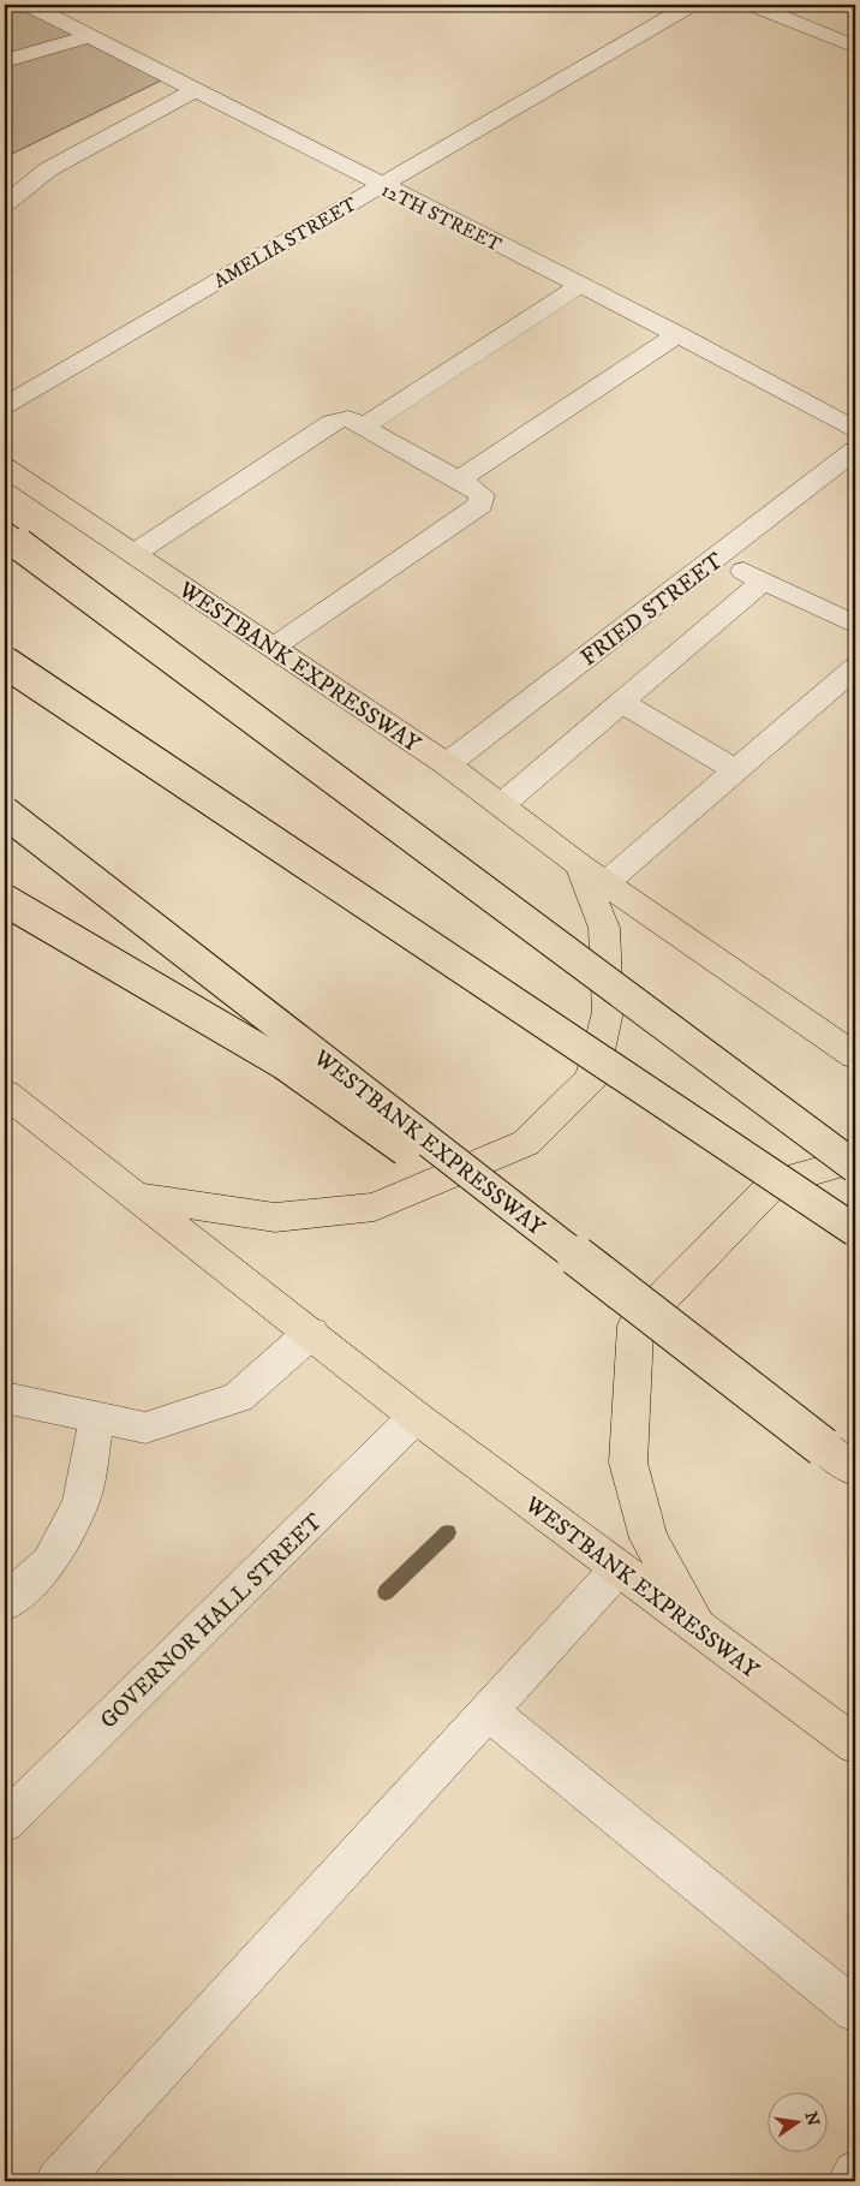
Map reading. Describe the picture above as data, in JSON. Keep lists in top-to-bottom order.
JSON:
{
  "streets": {
    "main road": ["WESTBANK EXPRESSWAY"],
    "street": [
      "12TH STREET",
      "AMELIA STREET",
      "FRIED STREET",
      "GOVERNOR HALL STREET"
    ]
  },
  "crossings": [
    ["12TH STREET", "AMELIA STREET"],
    ["FRIED STREET", "WESTBANK EXPRESSWAY"],
    ["WESTBANK EXPRESSWAY", "GOVERNOR HALL STREET"]
  ],
  "north": "right"
}
